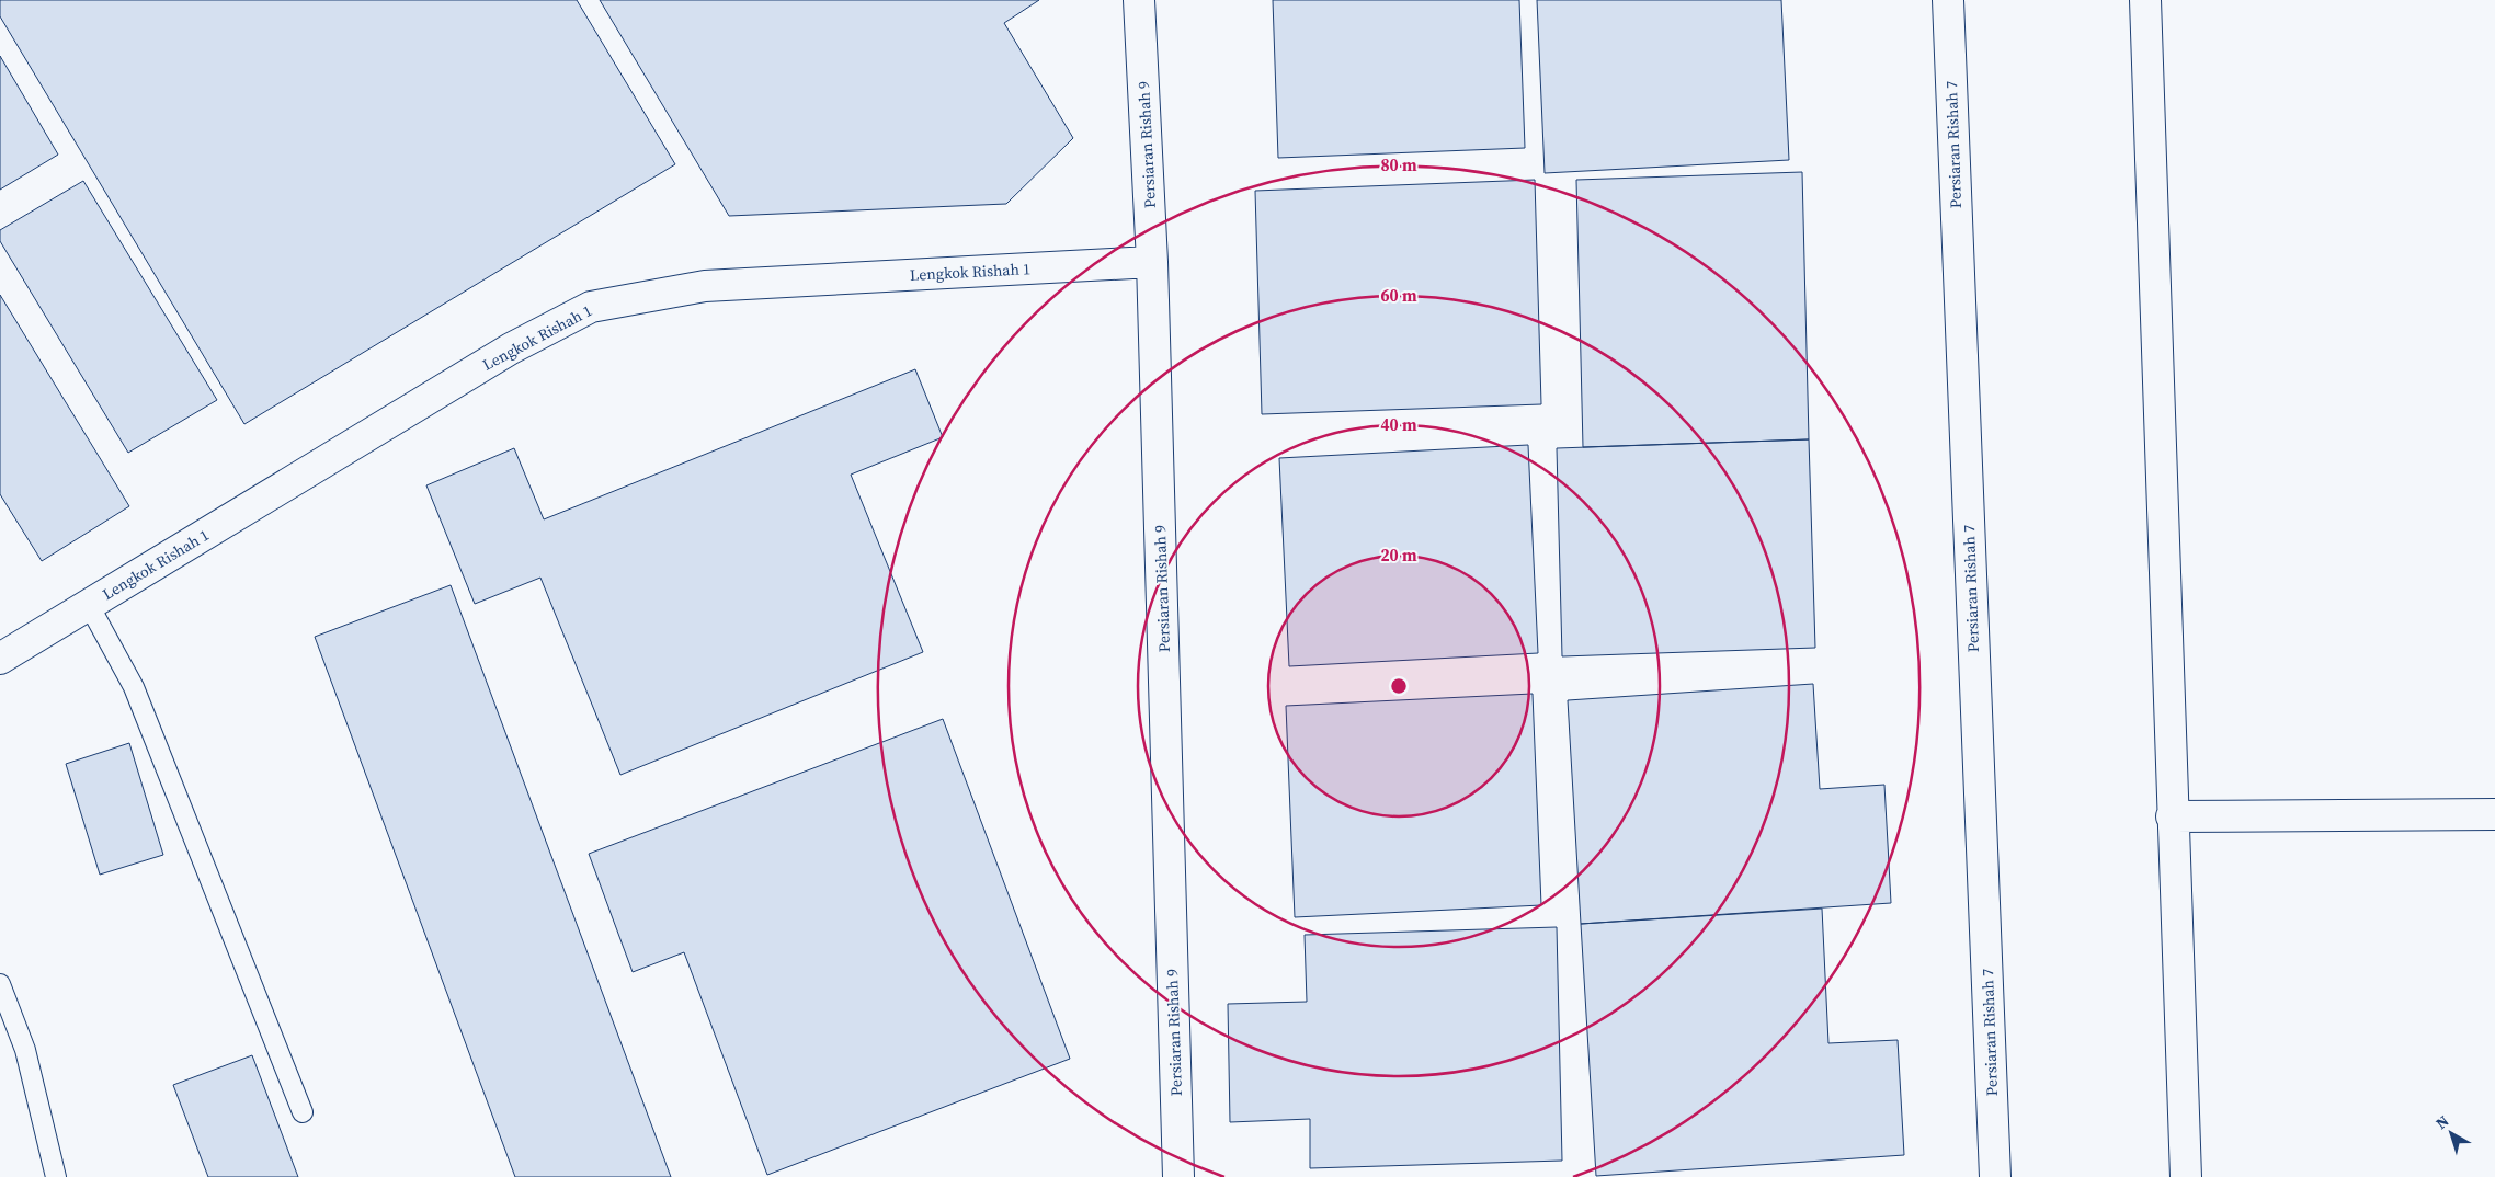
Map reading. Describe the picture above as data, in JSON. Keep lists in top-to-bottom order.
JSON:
{
  "streets": {
    "street": ["Persiaran Rishah 9", "Persiaran Rishah 7", "Lengkok Rishah 1"]
  },
  "crossings": [
    ["Persiaran Rishah 9", "Lengkok Rishah 1"]
  ],
  "north": "top left",
  "rings": [
    "80 m",
    "60 m",
    "40 m",
    "20 m"
  ]
}
